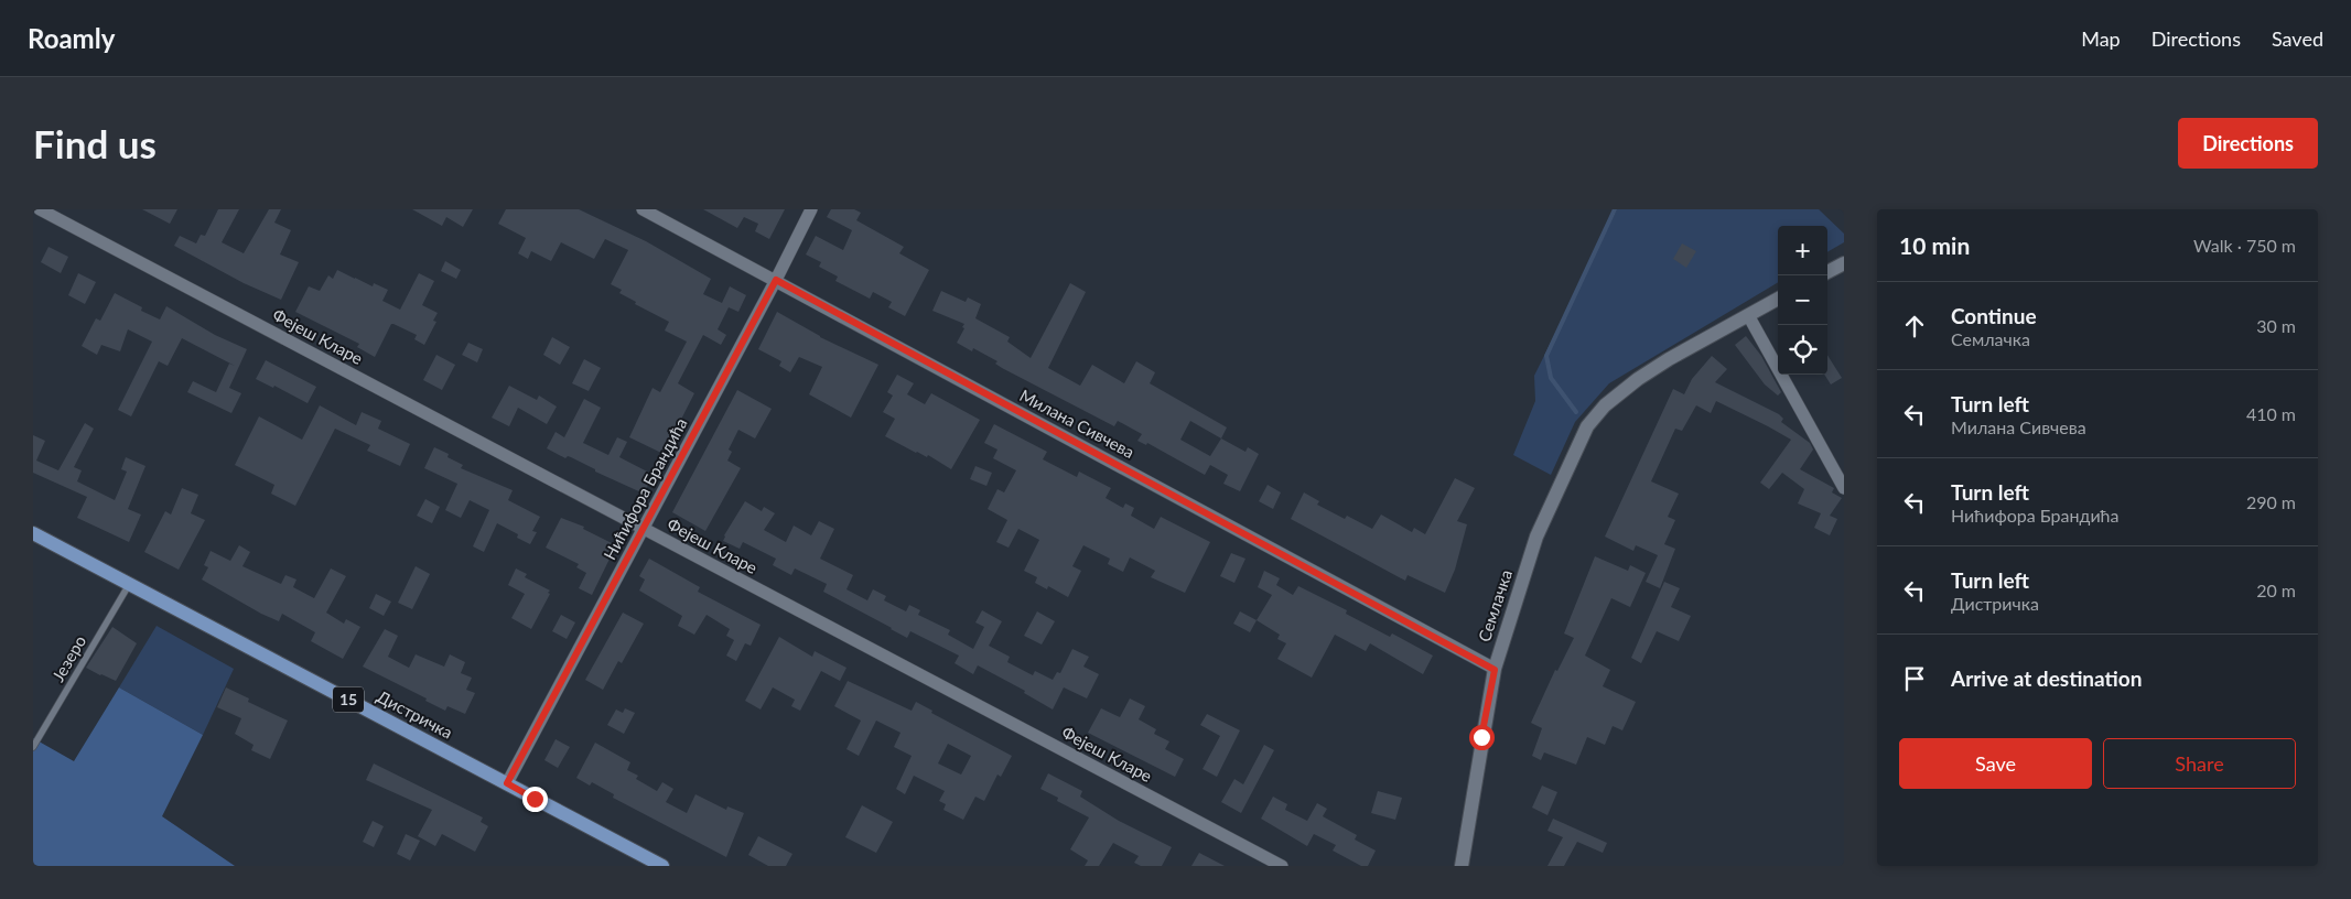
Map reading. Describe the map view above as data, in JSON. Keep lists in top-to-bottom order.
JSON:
{
  "streets": {
    "main road": ["Семлачка", "15", "Дистричка"],
    "street": ["Фејеш Кларе", "Милана Сивчева", "Нићифора Брандића"],
    "lane": ["Језеро"]
  },
  "crossings": [
    ["Фејеш Кларе", "Нићифора Брандића"],
    ["Милана Сивчева", "Нићифора Брандића"],
    ["Милана Сивчева", "Семлачка"],
    ["Нићифора Брандића", "Дистричка"],
    ["Језеро", "Дистричка"]
  ],
  "page": {
    "header": "Roamly",
    "nav": ["Map", "Directions", "Saved"],
    "buttons": [
      "Directions",
      ["Save", "Share"]
    ],
    "title": "Find us",
    "heading": ["10 min", "Walk · 750 m"],
    "map_buttons": ["+", "−"],
    "list": [
      ["Continue", "Семлачка", "30 m"],
      ["Turn left", "Милана Сивчева", "410 m"],
      ["Turn left", "Нићифора Брандића", "290 m"],
      ["Turn left", "Дистричка", "20 m"],
      "Arrive at destination"
    ]
  }
}
